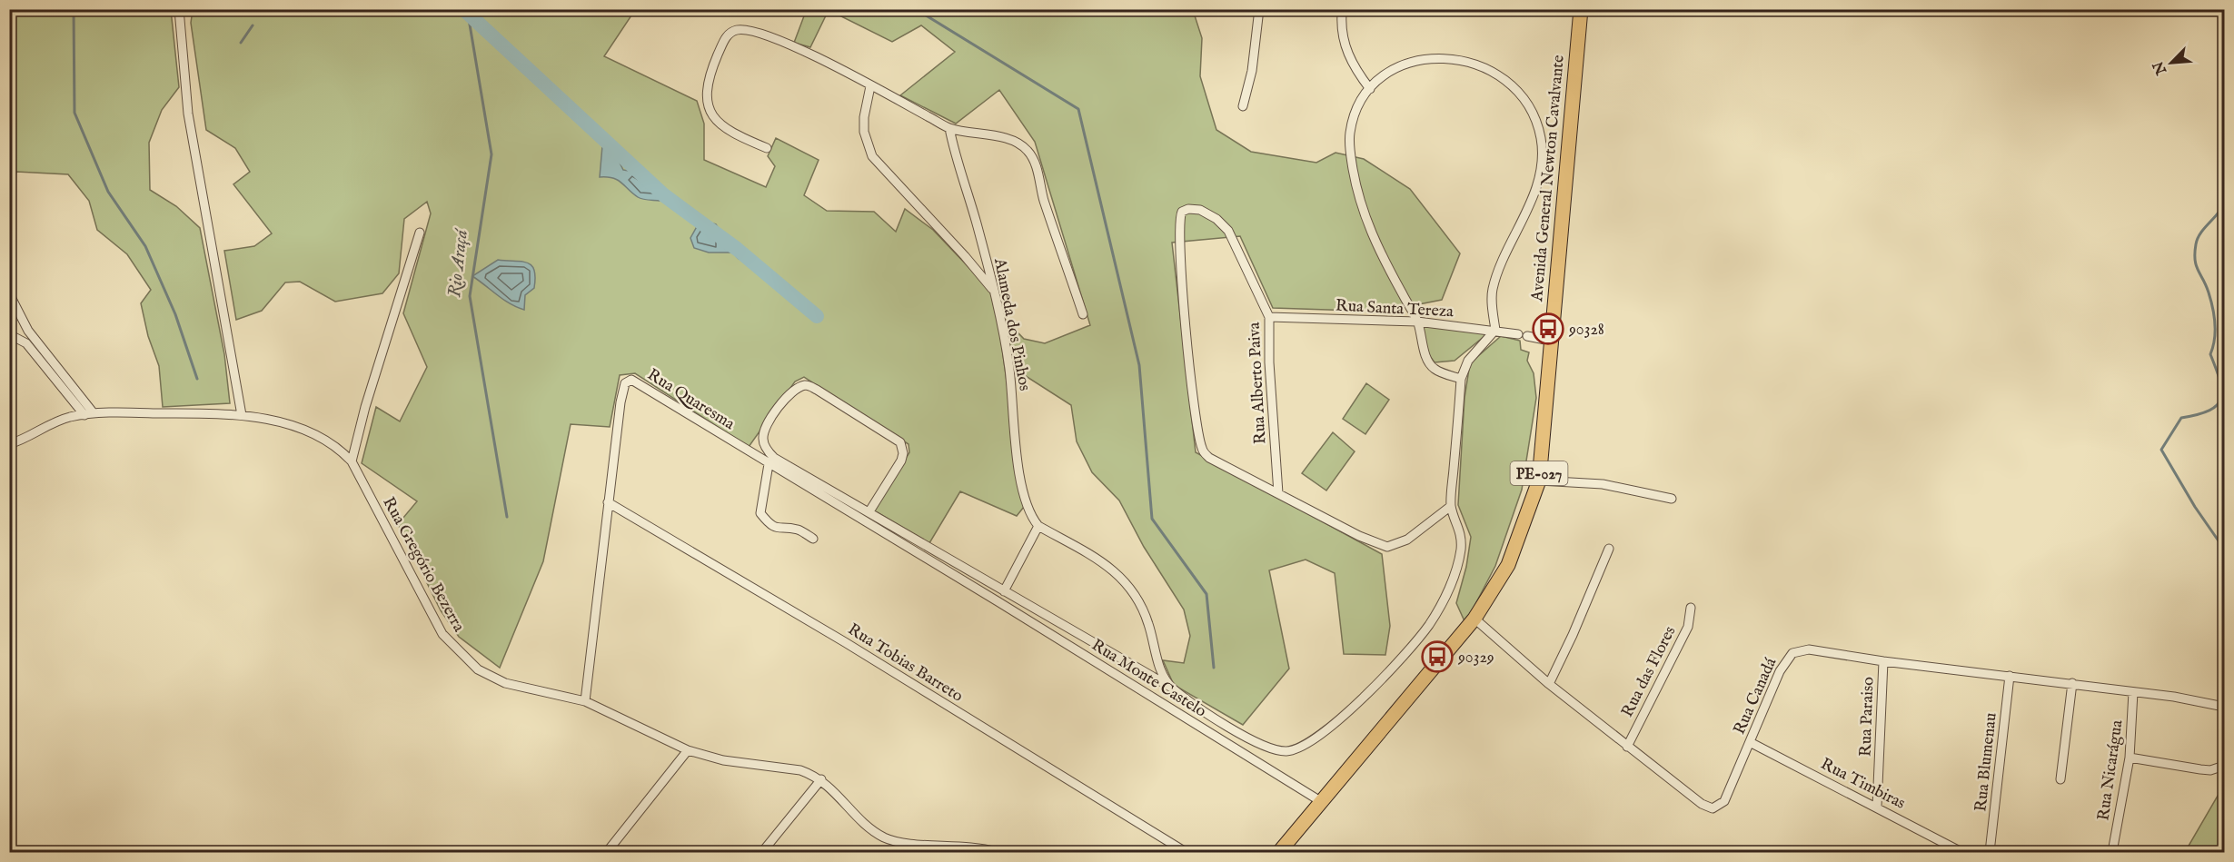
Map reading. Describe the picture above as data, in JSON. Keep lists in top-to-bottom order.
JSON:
{
  "streets": {
    "main road": ["Avenida General Newton Cavalvante", "PE-027"],
    "street": [
      "Rua Santa Tereza",
      "Alameda dos Pinhos",
      "Rua Alberto Paiva",
      "Rua Quaresma",
      "Rua Gregório Bezerra",
      "Rua Tobias Barreto",
      "Rua das Flores",
      "Rua Monte Castelo",
      "Rua Canadá",
      "Rua Paraiso",
      "Rua Blumenau",
      "Rua Nicarágua",
      "Rua Timbiras"
    ]
  },
  "crossings": [
    ["Avenida General Newton Cavalvante", "Rua Monte Castelo"],
    ["Avenida General Newton Cavalvante", "Rua Canadá"],
    ["Rua Santa Tereza", "Rua Alberto Paiva"],
    ["Rua Quaresma", "Rua Gregório Bezerra"],
    ["Rua Quaresma", "Rua Tobias Barreto"],
    ["Rua Quaresma", "Rua Monte Castelo"],
    ["Rua das Flores", "Rua Canadá"],
    ["Rua Canadá", "Rua Paraiso"],
    ["Rua Canadá", "Rua Blumenau"],
    ["Rua Canadá", "Rua Nicarágua"],
    ["Rua Canadá", "Rua Timbiras"],
    ["Rua Paraiso", "Rua Timbiras"]
  ],
  "water": ["Rio Araçá"],
  "places": {
    "bus stop": ["90328", "90329"]
  },
  "north": "bottom left"
}
